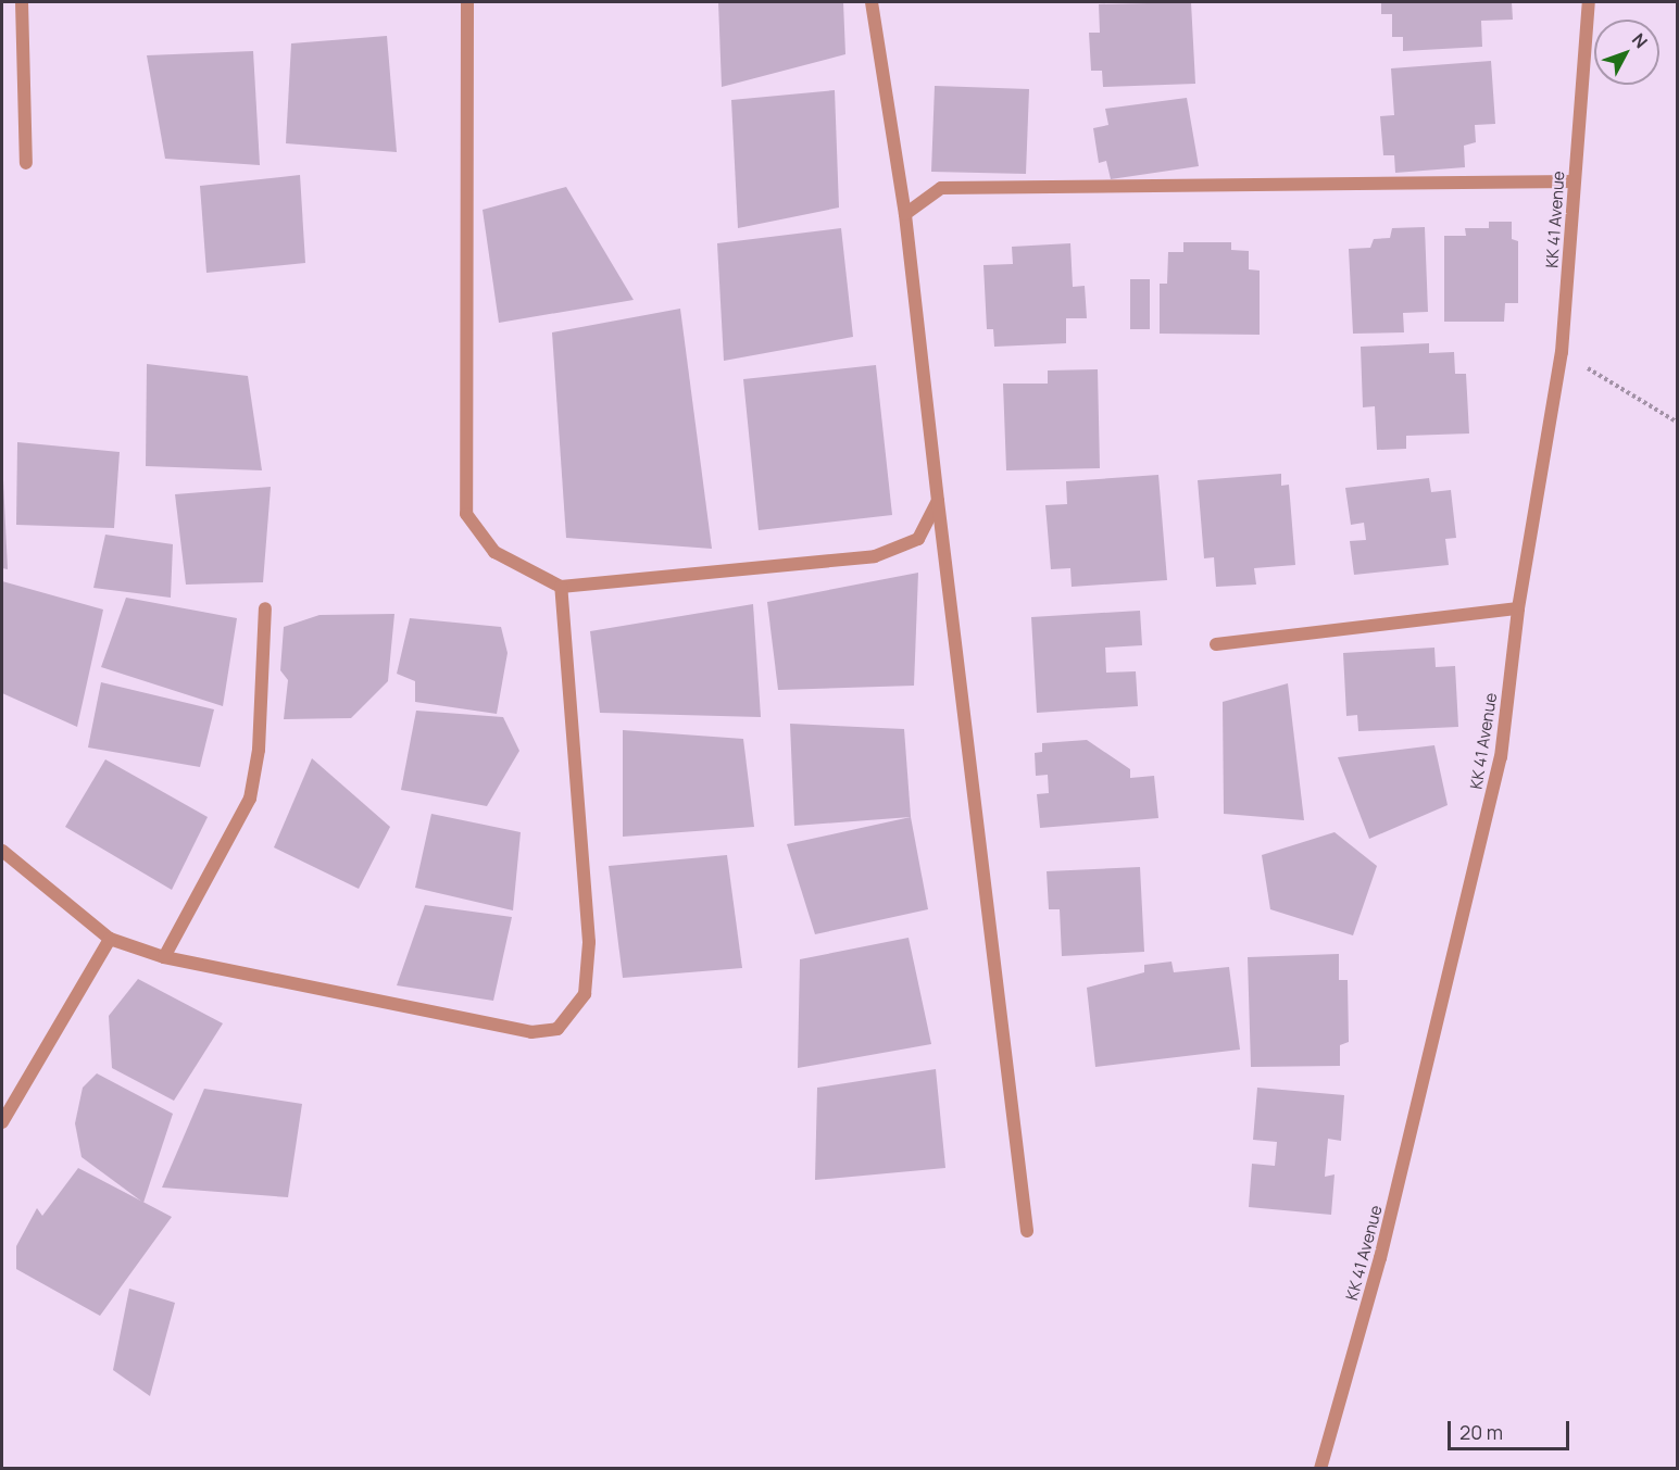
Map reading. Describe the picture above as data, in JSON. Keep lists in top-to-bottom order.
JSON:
{
  "streets": {
    "street": ["KK 41 Avenue"]
  },
  "scale_bar": "20 m",
  "north": "top right"
}
